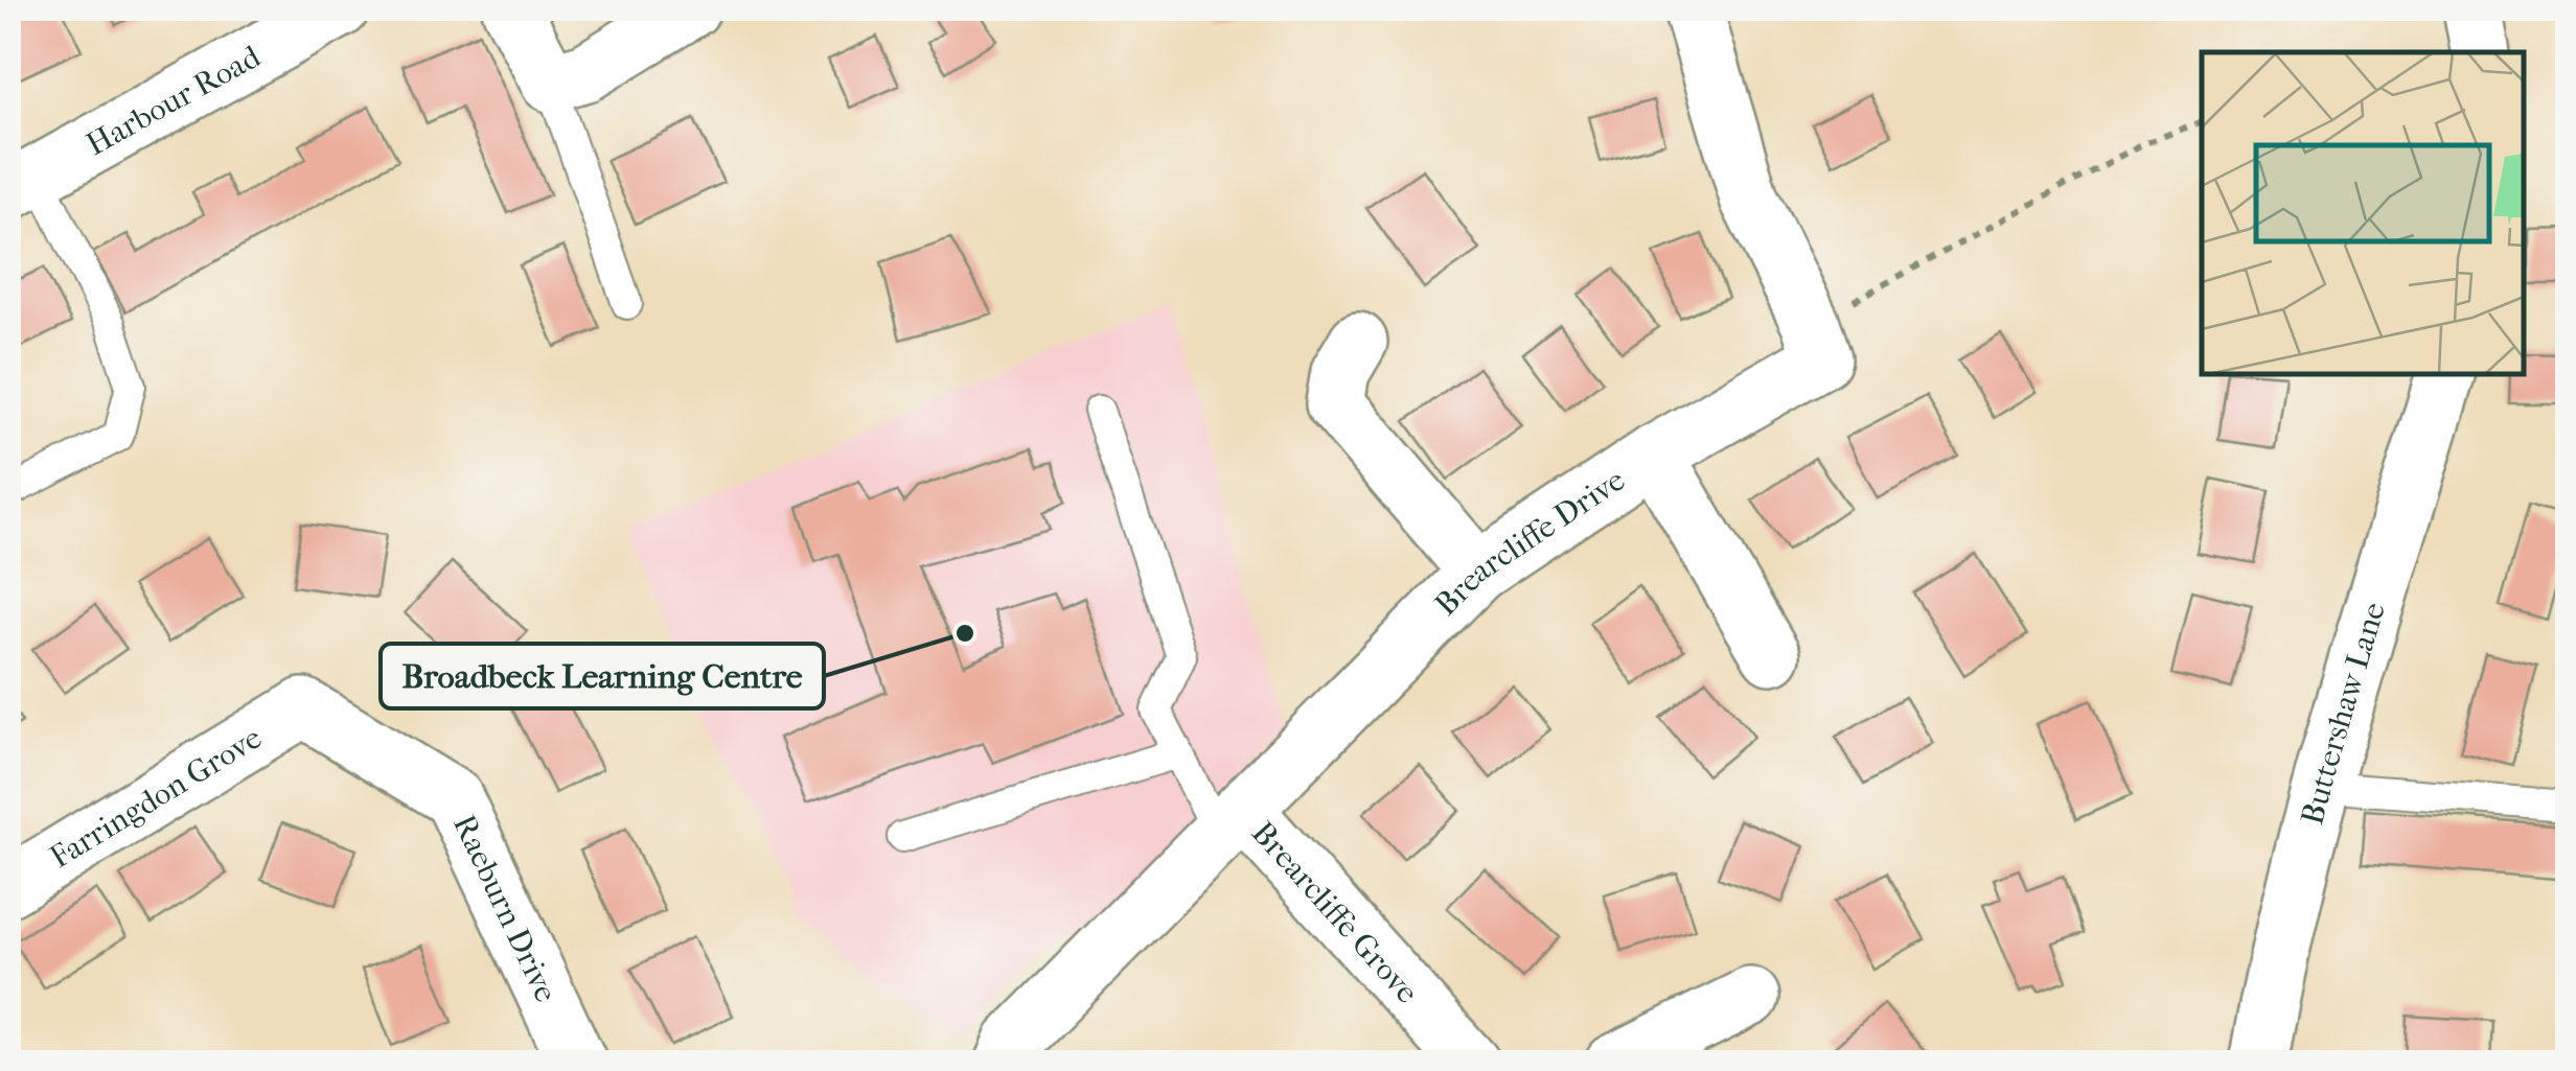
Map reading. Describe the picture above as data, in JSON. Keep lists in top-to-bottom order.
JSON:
{
  "streets": {
    "street": [
      "Harbour Road",
      "Brearcliffe Drive",
      "Buttershaw Lane",
      "Farringdon Grove",
      "Raeburn Drive",
      "Brearcliffe Grove"
    ]
  },
  "crossings": [
    ["Brearcliffe Drive", "Brearcliffe Grove"],
    ["Farringdon Grove", "Raeburn Drive"]
  ],
  "places": ["Broadbeck Learning Centre"]
}
